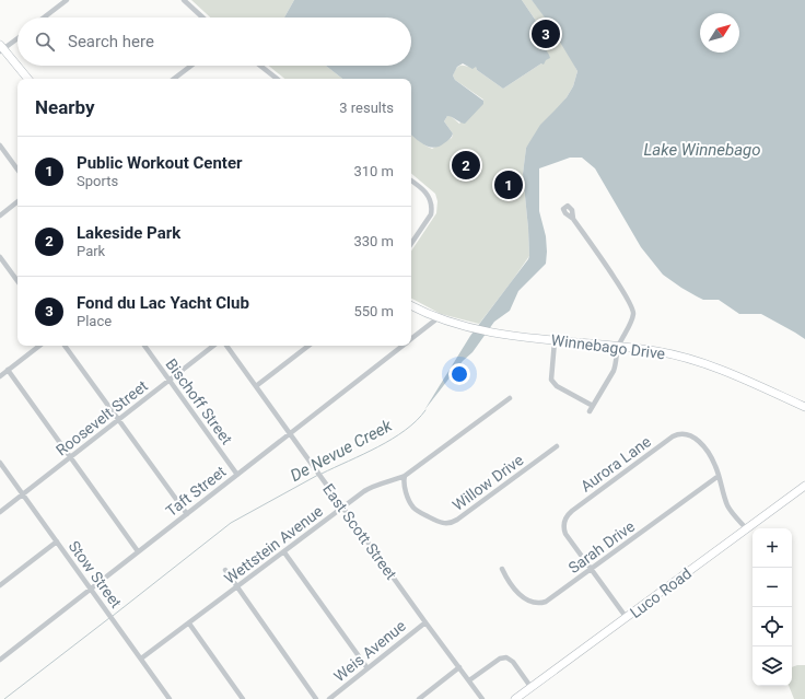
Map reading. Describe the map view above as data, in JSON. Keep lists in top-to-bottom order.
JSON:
{
  "streets": {
    "main road": ["Winnebago Drive", "Luco Road"],
    "street": [
      "Bischoff Street",
      "Roosevelt Street",
      "Aurora Lane",
      "Willow Drive",
      "Taft Street",
      "East Scott Street",
      "Wettstein Avenue",
      "Sarah Drive",
      "Stow Street",
      "Weis Avenue"
    ]
  },
  "crossings": [
    ["Winnebago Drive", "Taft Street"],
    ["Bischoff Street", "Roosevelt Street"],
    ["Bischoff Street", "Taft Street"],
    ["Roosevelt Street", "Stow Street"],
    ["Aurora Lane", "Sarah Drive"],
    ["Aurora Lane", "Luco Road"],
    ["Willow Drive", "Wettstein Avenue"],
    ["Taft Street", "East Scott Street"],
    ["Taft Street", "Stow Street"],
    ["East Scott Street", "Wettstein Avenue"],
    ["East Scott Street", "Weis Avenue"],
    ["Wettstein Avenue", "Stow Street"]
  ],
  "water": ["Lake Winnebago", "De Nevue Creek"],
  "north": "top right",
  "page": {
    "pins": ["3", "2", "1"],
    "search": "Search here",
    "heading": ["Nearby", "3 results"],
    "list": [
      {
        "mark": "1",
        "name": "Public Workout Center",
        "note": "Sports",
        "value": "310 m"
      },
      {
        "mark": "2",
        "name": "Lakeside Park",
        "note": "Park",
        "value": "330 m"
      },
      {
        "mark": "3",
        "name": "Fond du Lac Yacht Club",
        "note": "Place",
        "value": "550 m"
      }
    ],
    "map_buttons": ["+", "−"]
  }
}
